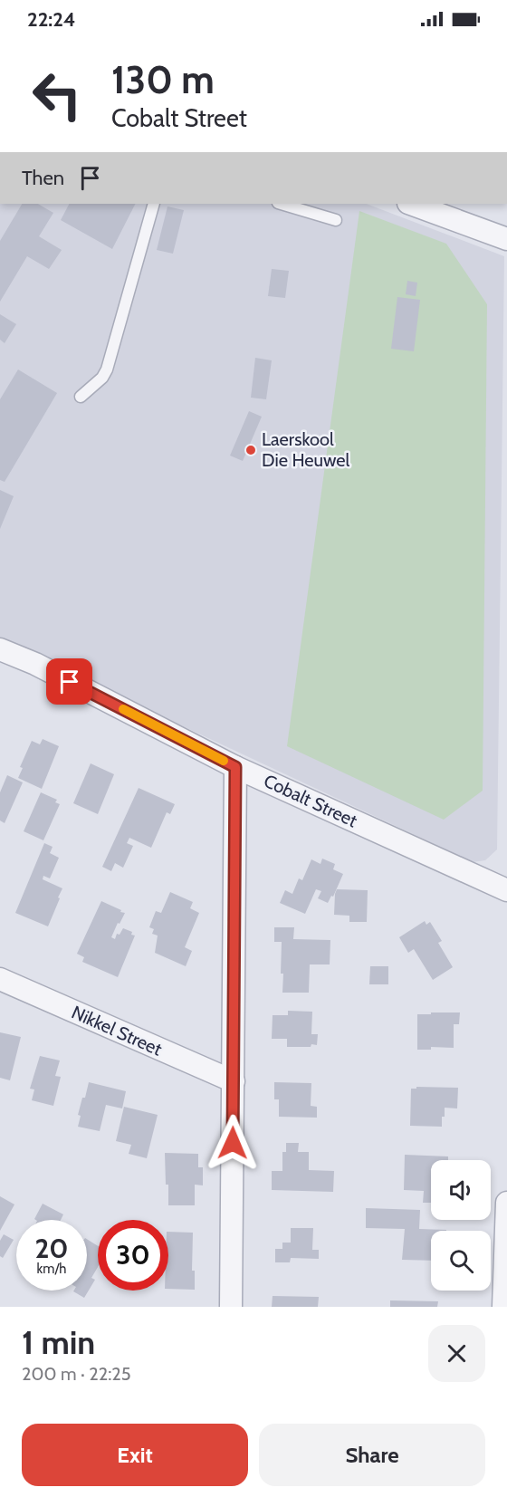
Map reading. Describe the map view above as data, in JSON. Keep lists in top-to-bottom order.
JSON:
{
  "streets": {
    "street": ["Cobalt Street", "Nikkel Street"]
  },
  "places": ["Laerskool Die Heuwel"],
  "page": {
    "status": "22:24",
    "turn": ["130 m", "Cobalt Street"],
    "then": "Then",
    "speed": "20 km/h",
    "limit": "30",
    "heading": ["1 min", "200 m · 22:25"],
    "buttons": ["Exit", "Share"]
  }
}
